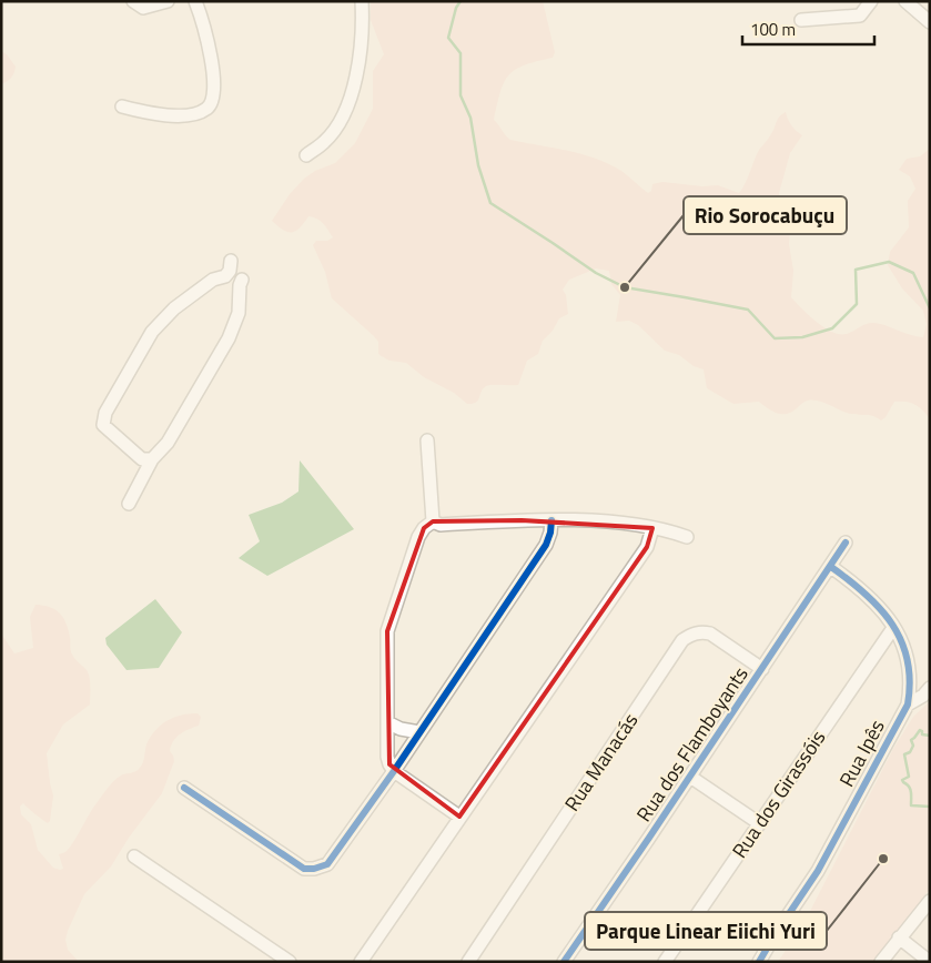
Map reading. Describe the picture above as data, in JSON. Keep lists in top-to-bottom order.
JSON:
{
  "streets": {
    "street": [
      "Rua dos Flamboyants",
      "Rua Ipês",
      "Rua Manacás",
      "Rua dos Girassóis"
    ]
  },
  "crossings": [
    ["Rua dos Flamboyants", "Rua Ipês"],
    ["Rua dos Flamboyants", "Rua Manacás"],
    ["Rua Ipês", "Rua dos Girassóis"]
  ],
  "places": ["Rio Sorocabuçu", "Parque Linear Eiichi Yuri"],
  "scale_bar": "100 m"
}
